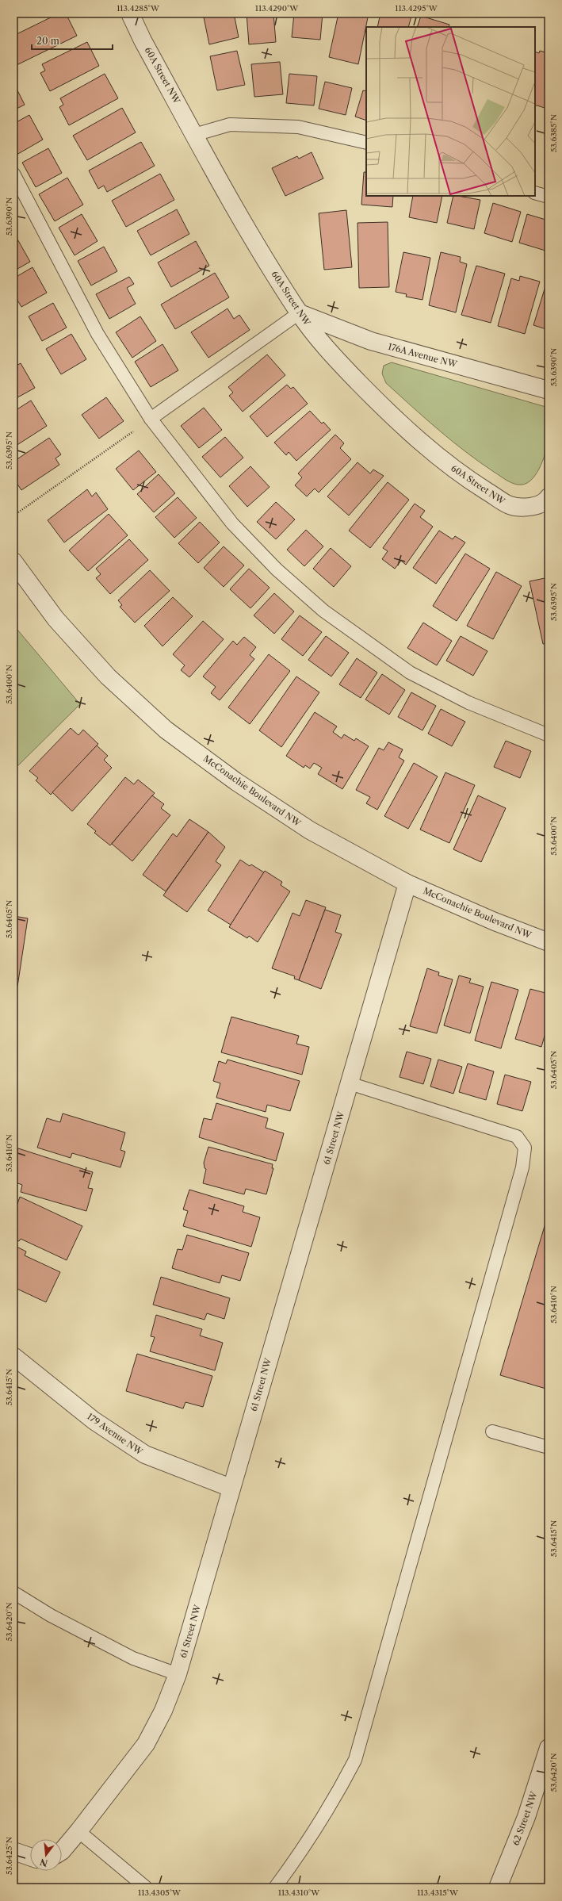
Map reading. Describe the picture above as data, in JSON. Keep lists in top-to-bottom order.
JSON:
{
  "streets": {
    "street": [
      "60A Street NW",
      "176A Avenue NW",
      "McConachie Boulevard NW",
      "61 Street NW",
      "179 Avenue NW",
      "62 Street NW"
    ]
  },
  "crossings": [
    ["60A Street NW", "176A Avenue NW"],
    ["McConachie Boulevard NW", "61 Street NW"],
    ["61 Street NW", "179 Avenue NW"]
  ],
  "scale_bar": "20 m",
  "north": "bottom",
  "coordinates": [
    "113.4285°W",
    "113.4290°W",
    "113.4295°W",
    "53.6385°N",
    "53.6390°N",
    "53.6395°N",
    "53.6400°N",
    "53.6405°N",
    "53.6410°N",
    "53.6415°N",
    "53.6420°N",
    "53.6425°N",
    "113.4305°W",
    "113.4310°W",
    "113.4315°W"
  ]
}
